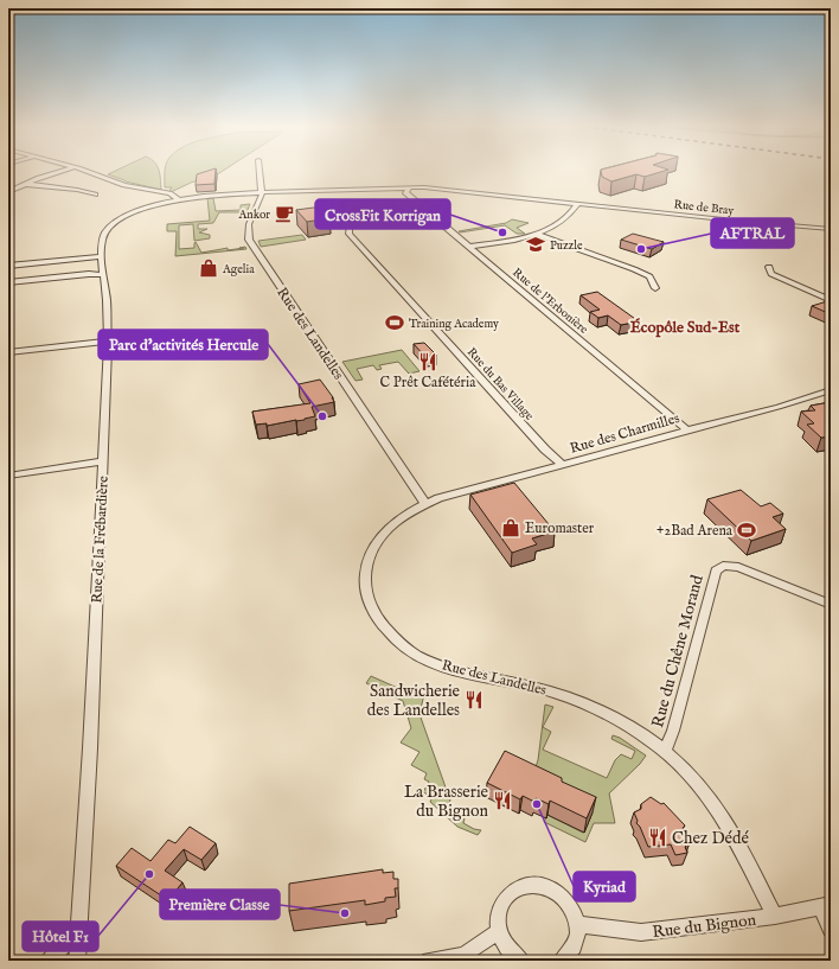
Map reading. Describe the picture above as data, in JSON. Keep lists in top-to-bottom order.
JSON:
{
  "streets": {
    "street": [
      "Rue de Bray",
      "Rue de l'Erbonière",
      "Rue des Landelles",
      "Rue du Bas Village",
      "Rue des Charmilles",
      "Rue de la Frébardière",
      "Rue du Chêne Morand",
      "Rue du Bignon"
    ]
  },
  "crossings": [
    ["Rue de Bray", "Rue de l'Erbonière"],
    ["Rue de Bray", "Rue des Landelles"],
    ["Rue de Bray", "Rue de la Frébardière"],
    ["Rue de l'Erbonière", "Rue du Bas Village"],
    ["Rue de l'Erbonière", "Rue des Charmilles"],
    ["Rue des Landelles", "Rue des Charmilles"],
    ["Rue des Landelles", "Rue du Chêne Morand"],
    ["Rue des Landelles", "Rue du Bignon"],
    ["Rue du Bas Village", "Rue des Charmilles"]
  ],
  "districts": ["Écopôle Sud-Est"],
  "places": {
    "cafe": ["Ankor"],
    "other": [
      "CrossFit Korrigan",
      "AFTRAL",
      "Parc d'activités Hercule",
      "Kyriad",
      "Hôtel F1",
      "Première Classe"
    ],
    "school or university": ["Puzzle"],
    "shop": ["Agelia", "Euromaster"],
    "sports": ["Training Academy", "+2Bad Arena"],
    "restaurant": [
      "C Prêt Cafétéria",
      "Sandwicherie des Landelles",
      "La Brasserie du Bignon",
      "Chez Dédé"
    ]
  }
}
